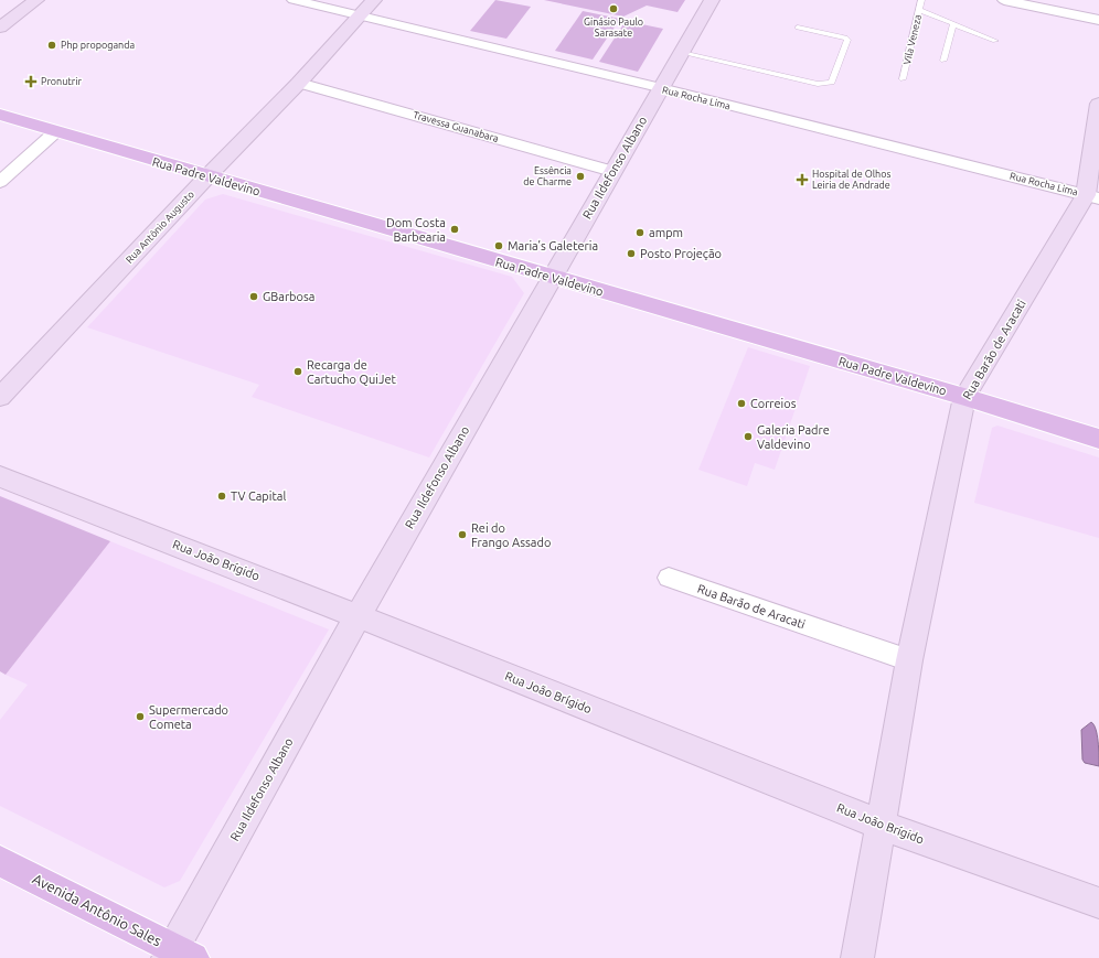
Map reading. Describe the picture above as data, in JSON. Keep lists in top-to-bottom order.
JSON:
{
  "streets": {
    "main road": ["Rua Padre Valdevino", "Avenida Antônio Sales"],
    "street": [
      "Rua Rocha Lima",
      "Travessa Guanabara",
      "Rua Ildefonso Albano",
      "Rua Antônio Augusto",
      "Rua Barão de Aracati",
      "Rua João Brígido"
    ],
    "lane": ["Vila Veneza"]
  },
  "crossings": [
    ["Rua Rocha Lima", "Rua Ildefonso Albano"],
    ["Rua Rocha Lima", "Rua Antônio Augusto"],
    ["Rua Rocha Lima", "Rua Barão de Aracati"],
    ["Travessa Guanabara", "Rua Ildefonso Albano"],
    ["Travessa Guanabara", "Rua Antônio Augusto"],
    ["Rua Ildefonso Albano", "Rua Padre Valdevino"],
    ["Rua Ildefonso Albano", "Rua João Brígido"],
    ["Rua Ildefonso Albano", "Avenida Antônio Sales"],
    ["Rua Padre Valdevino", "Rua Antônio Augusto"],
    ["Rua Padre Valdevino", "Rua Barão de Aracati"],
    ["Rua Barão de Aracati", "Rua João Brígido"]
  ],
  "places": {
    "other": [
      "Ginásio Paulo Sarasate",
      "Php propoganda",
      "Essência de Charme",
      "Dom Costa Barbearia",
      "ampm",
      "Maria’s Galeteria",
      "Posto Projeção",
      "GBarbosa",
      "Recarga de Cartucho QuiJet",
      "Correios",
      "Galeria Padre Valdevino",
      "TV Capital",
      "Rei do Frango Assado",
      "Supermercado Cometa"
    ],
    "health": ["Pronutrir", "Hospital de Olhos Leiria de Andrade"]
  }
}
